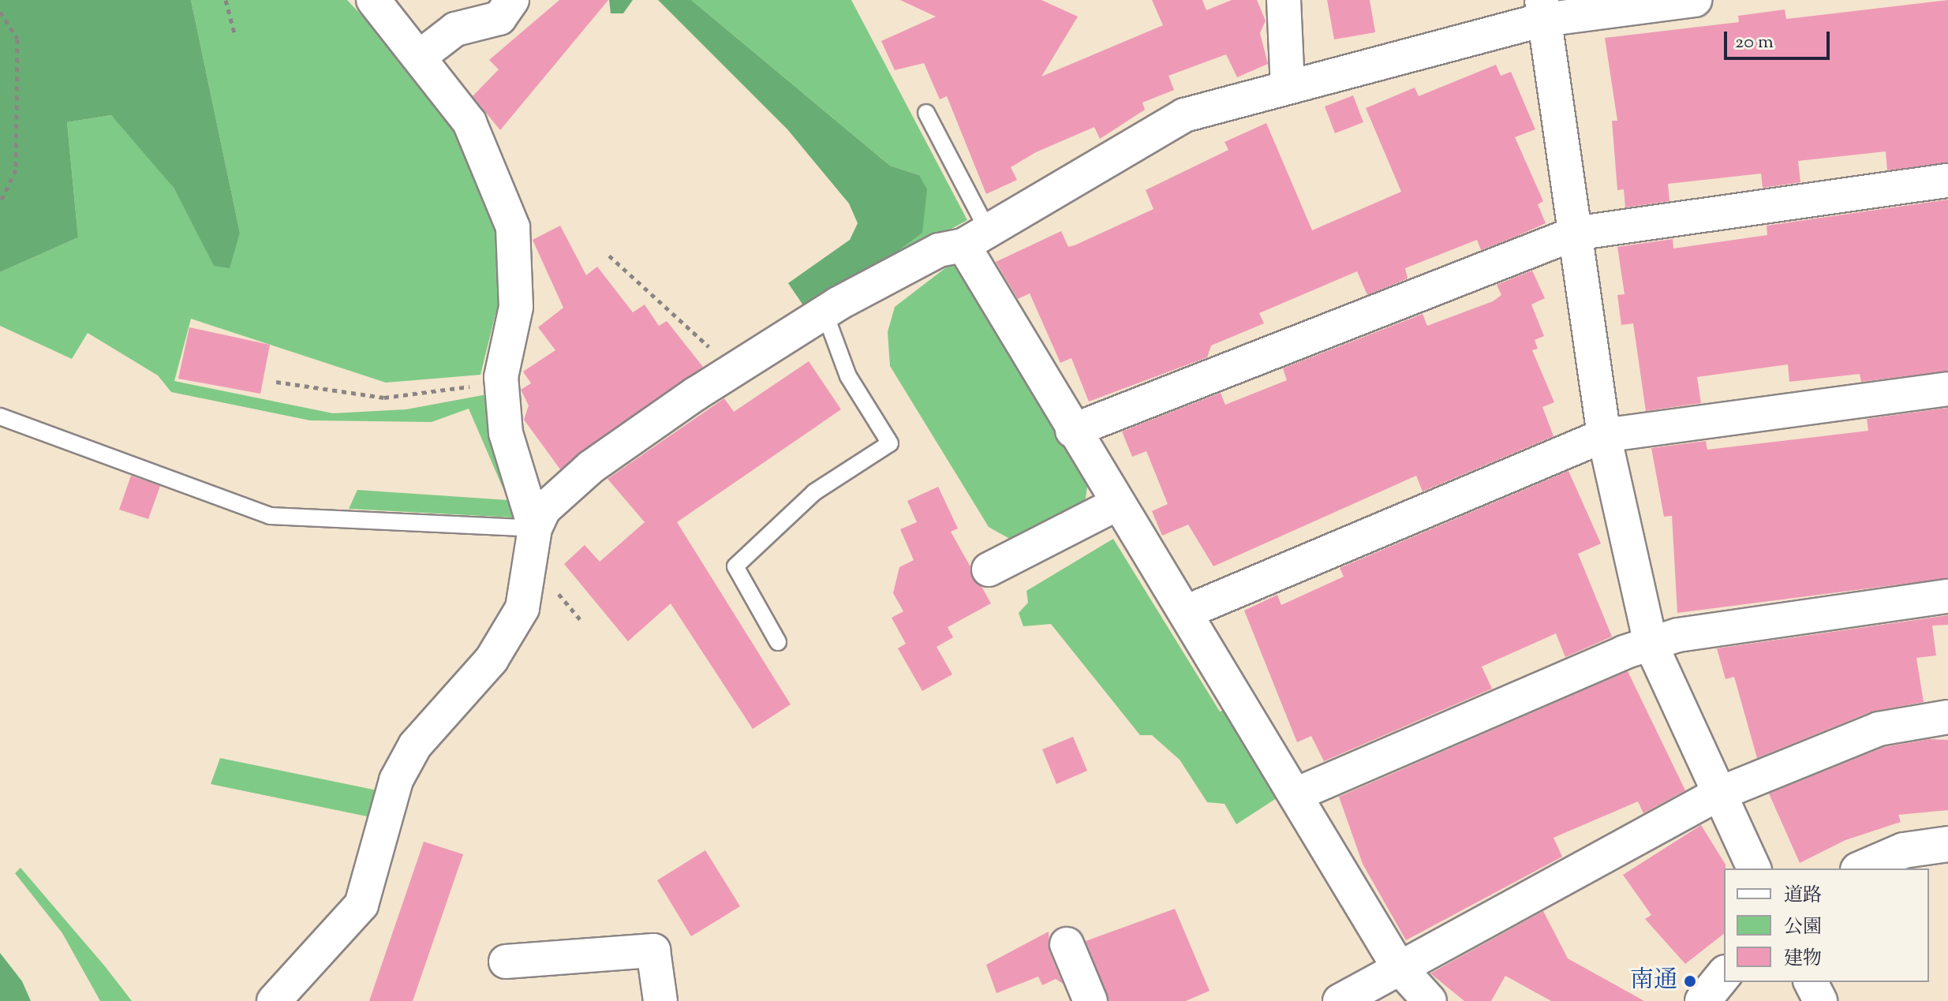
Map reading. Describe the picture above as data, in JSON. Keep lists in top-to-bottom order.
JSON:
{
  "places": ["南通"],
  "legend": ["道路", "公園", "建物"],
  "scale_bar": "20 m"
}
